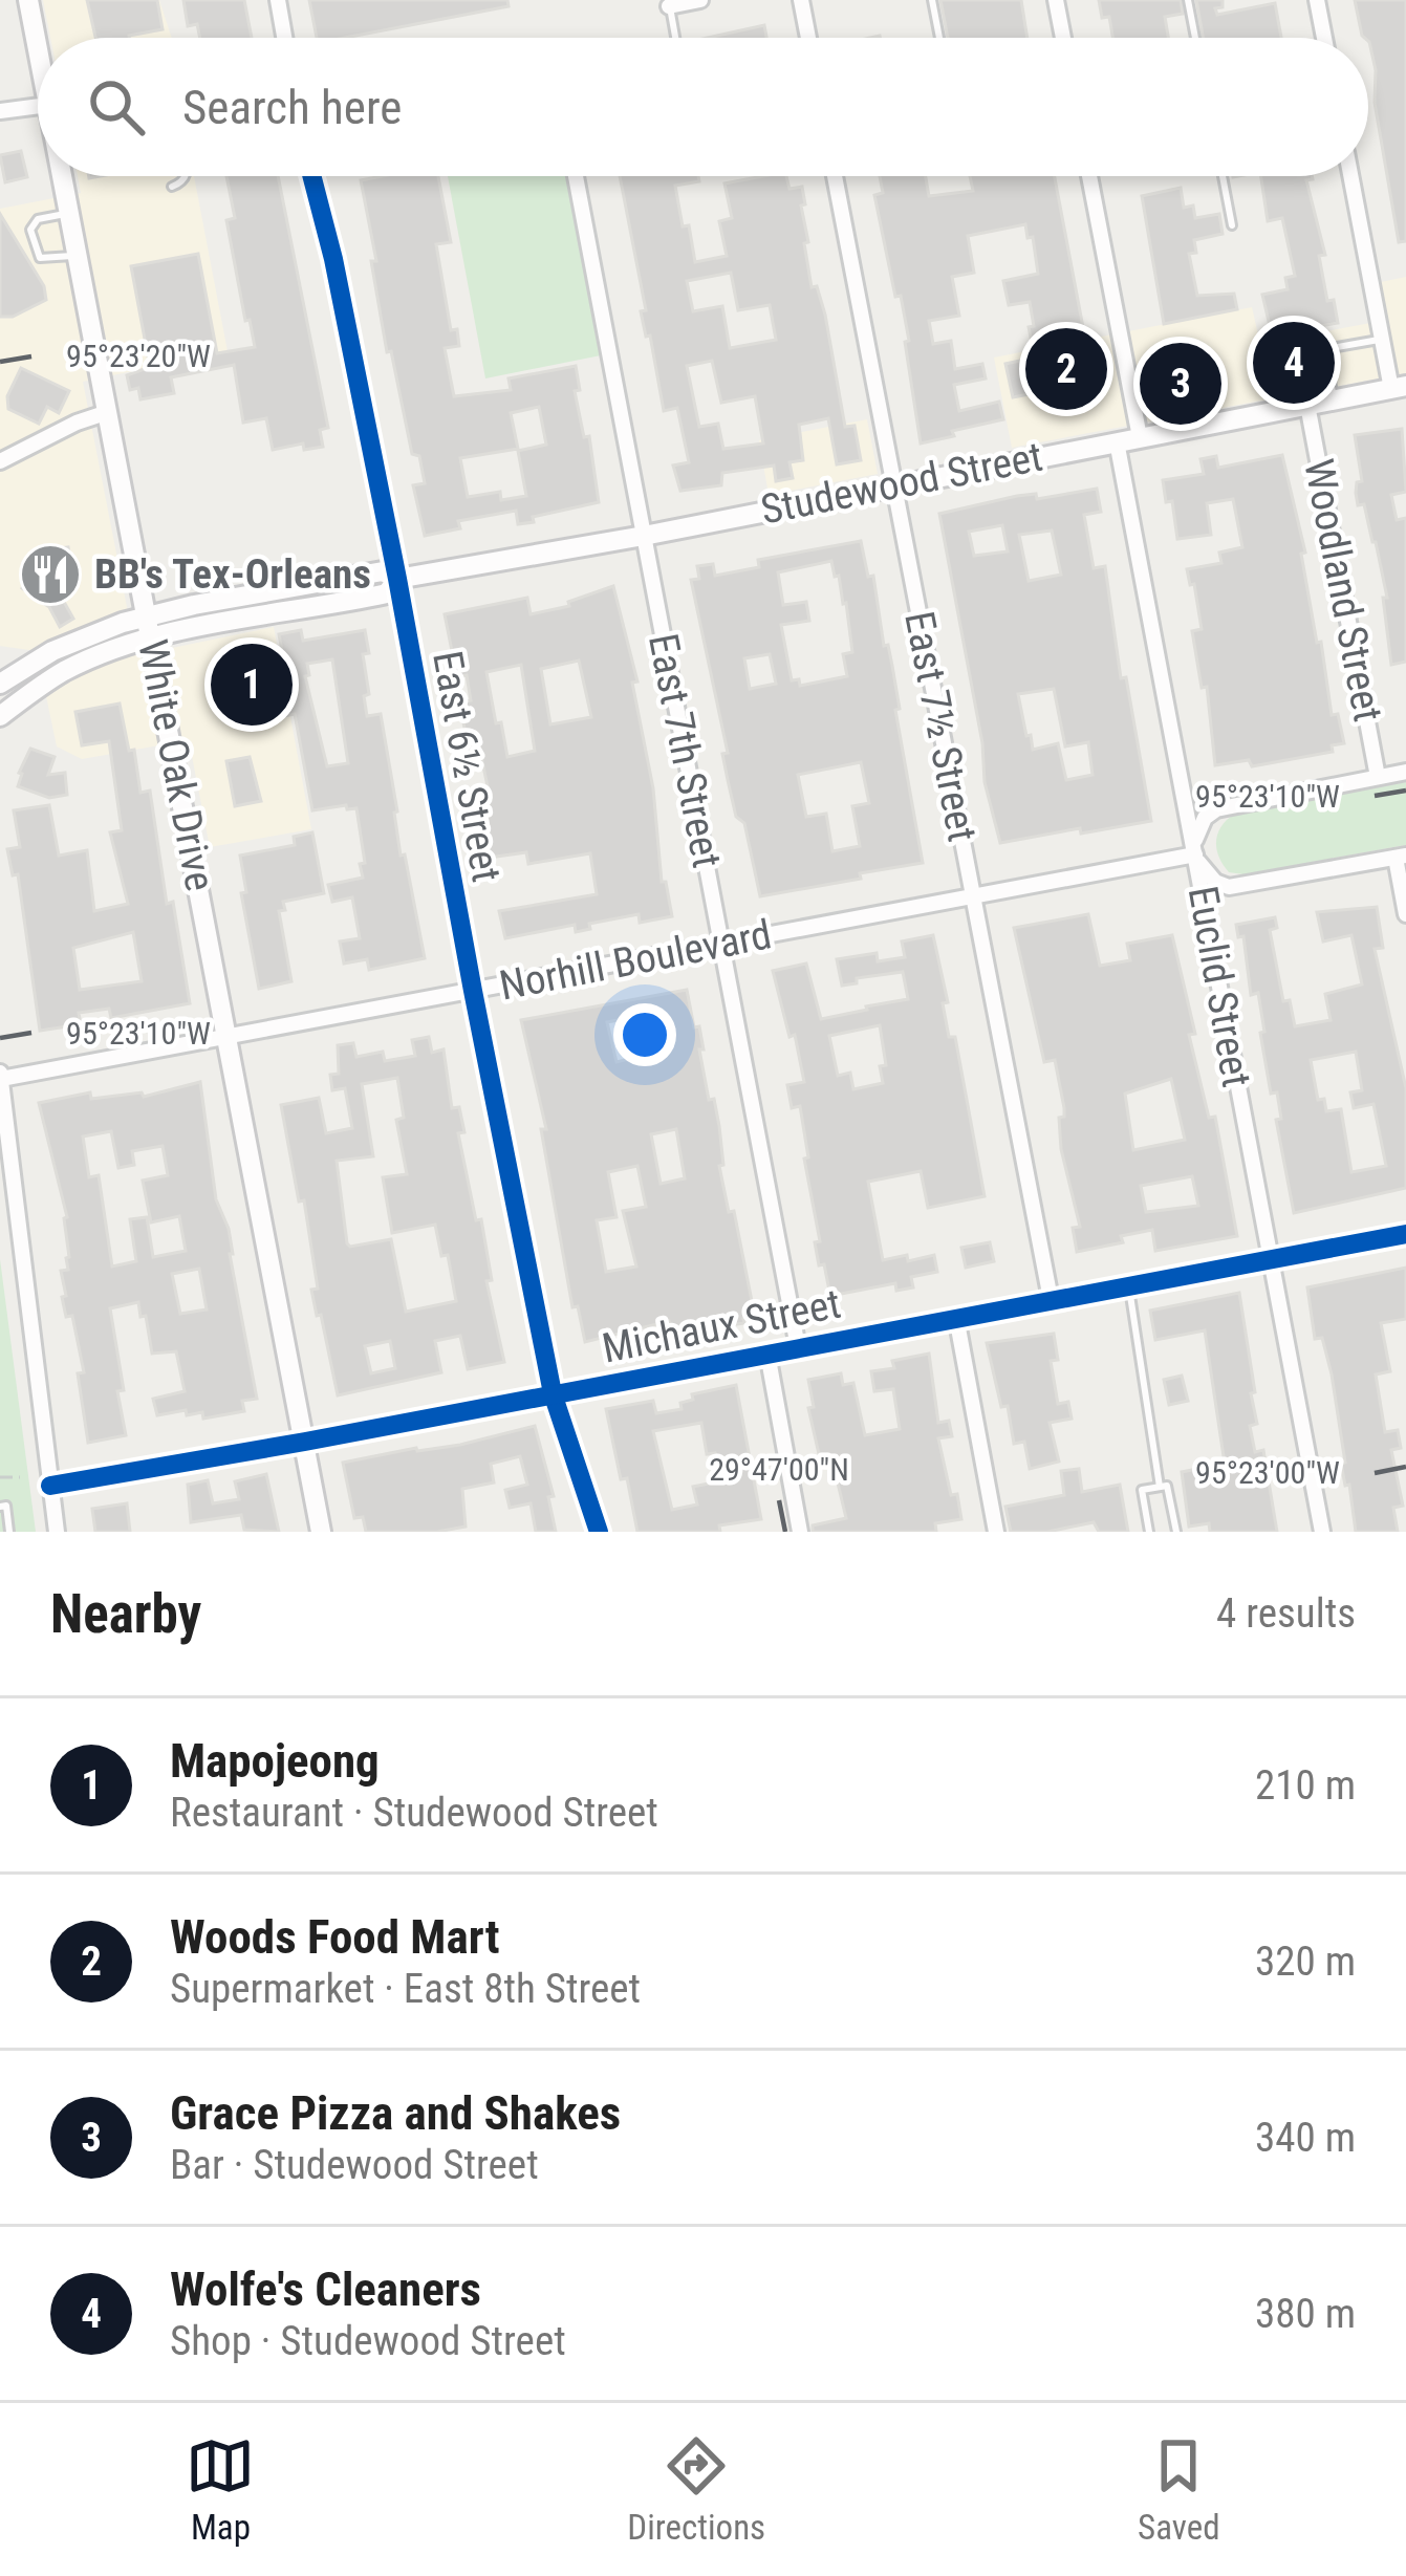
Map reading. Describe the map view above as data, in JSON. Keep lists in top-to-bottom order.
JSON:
{
  "streets": {
    "main road": ["Studewood Street", "White Oak Drive"],
    "street": [
      "Woodland Street",
      "East 7½ Street",
      "East 7th Street",
      "East 6½ Street",
      "Norhill Boulevard",
      "Euclid Street",
      "Michaux Street"
    ]
  },
  "crossings": [
    ["Studewood Street", "Woodland Street"],
    ["Studewood Street", "East 7½ Street"],
    ["Studewood Street", "East 7th Street"],
    ["Studewood Street", "White Oak Drive"],
    ["Studewood Street", "East 6½ Street"],
    ["Studewood Street", "Euclid Street"],
    ["East 7½ Street", "Norhill Boulevard"],
    ["East 7½ Street", "Michaux Street"],
    ["East 7th Street", "Norhill Boulevard"],
    ["East 7th Street", "Michaux Street"],
    ["White Oak Drive", "Norhill Boulevard"],
    ["White Oak Drive", "Michaux Street"],
    ["East 6½ Street", "Norhill Boulevard"],
    ["East 6½ Street", "Michaux Street"],
    ["Norhill Boulevard", "Euclid Street"],
    ["Euclid Street", "Michaux Street"]
  ],
  "places": {
    "restaurant": ["BB's Tex-Orleans"]
  },
  "page": {
    "search": "Search here",
    "pins": [
      "4",
      "2",
      "3",
      "1"
    ],
    "heading": ["Nearby", "4 results"],
    "list": [
      {
        "mark": "1",
        "name": "Mapojeong",
        "note": "Restaurant · Studewood Street",
        "value": "210 m"
      },
      {
        "mark": "2",
        "name": "Woods Food Mart",
        "note": "Supermarket · East 8th Street",
        "value": "320 m"
      },
      {
        "mark": "3",
        "name": "Grace Pizza and Shakes",
        "note": "Bar · Studewood Street",
        "value": "340 m"
      },
      {
        "mark": "4",
        "name": "Wolfe's Cleaners",
        "note": "Shop · Studewood Street",
        "value": "380 m"
      }
    ],
    "nav": ["Map", "Directions", "Saved"]
  },
  "coordinates": [
    "95°23'20\"W",
    "95°23'10\"W",
    "29°47'00\"N",
    "95°23'00\"W"
  ]
}
